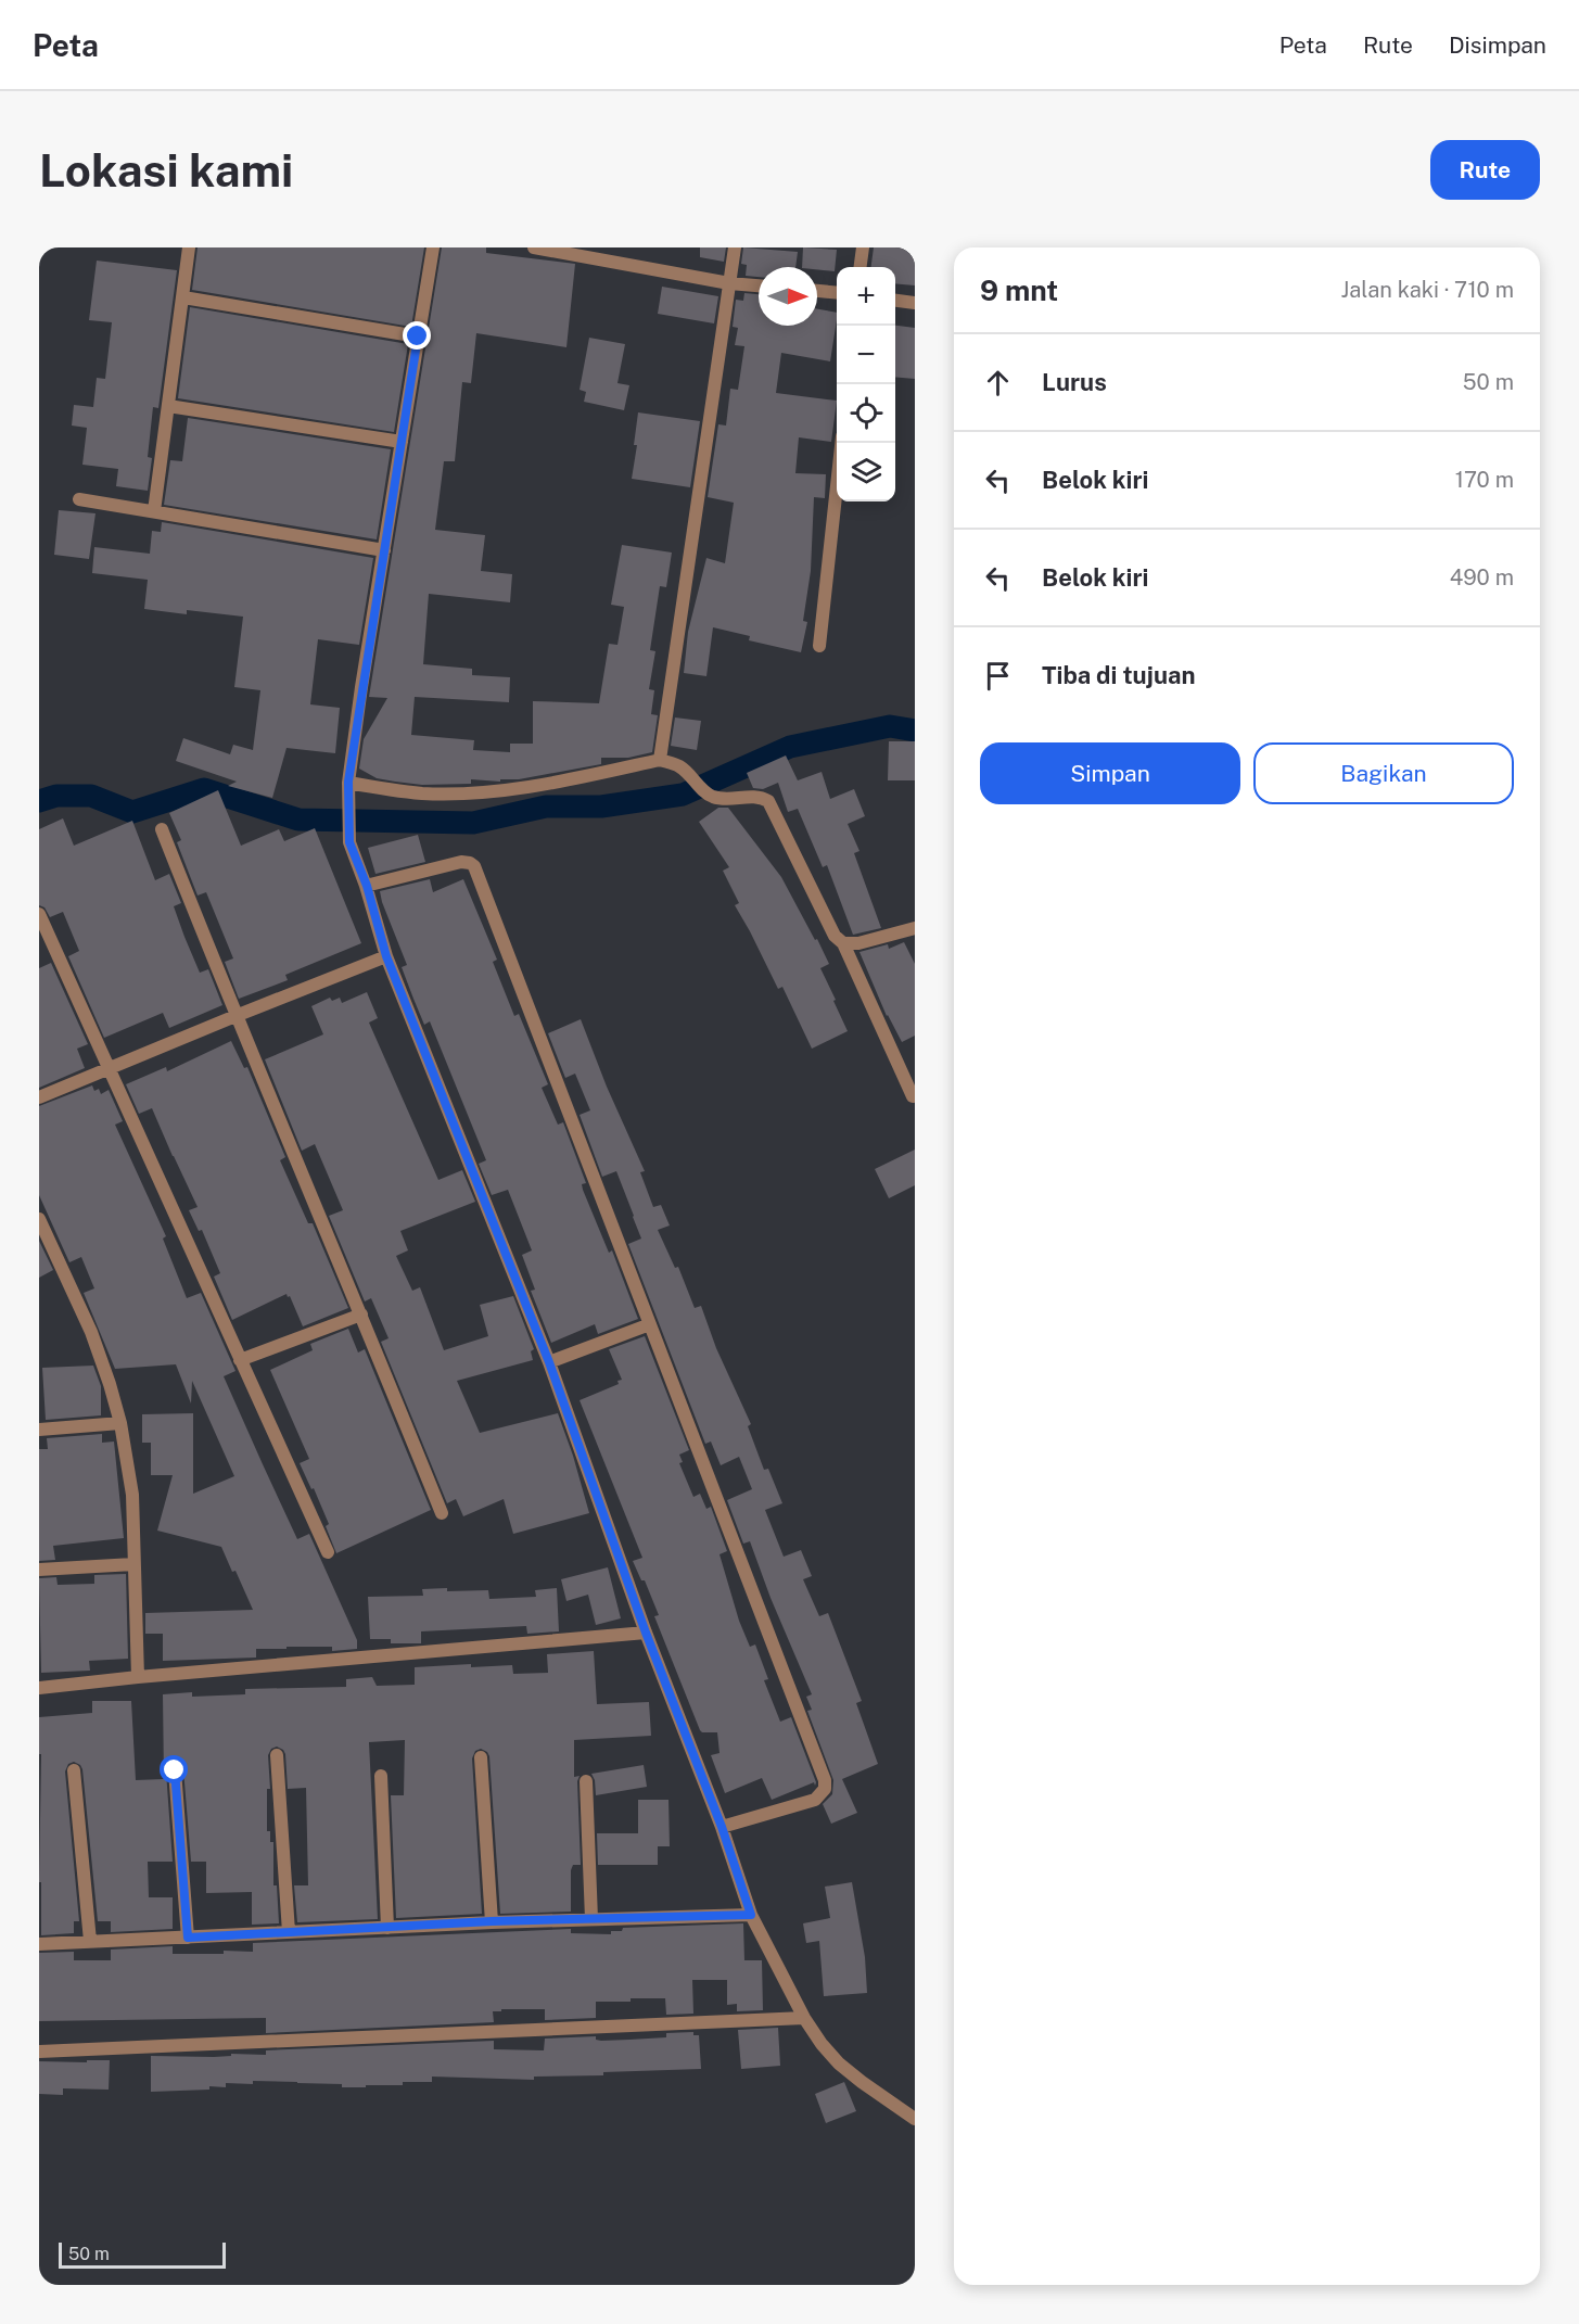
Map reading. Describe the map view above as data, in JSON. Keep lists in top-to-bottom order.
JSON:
{
  "scale_bar": "50 m",
  "north": "right",
  "page": {
    "header": "Peta",
    "nav": ["Peta", "Rute", "Disimpan"],
    "buttons": [
      "Rute",
      ["Simpan", "Bagikan"]
    ],
    "title": "Lokasi kami",
    "heading": ["9 mnt", "Jalan kaki · 710 m"],
    "map_buttons": ["+", "−"],
    "list": [
      ["Lurus", "50 m"],
      ["Belok kiri", "170 m"],
      ["Belok kiri", "490 m"],
      "Tiba di tujuan"
    ],
    "scale": "50 m"
  }
}
